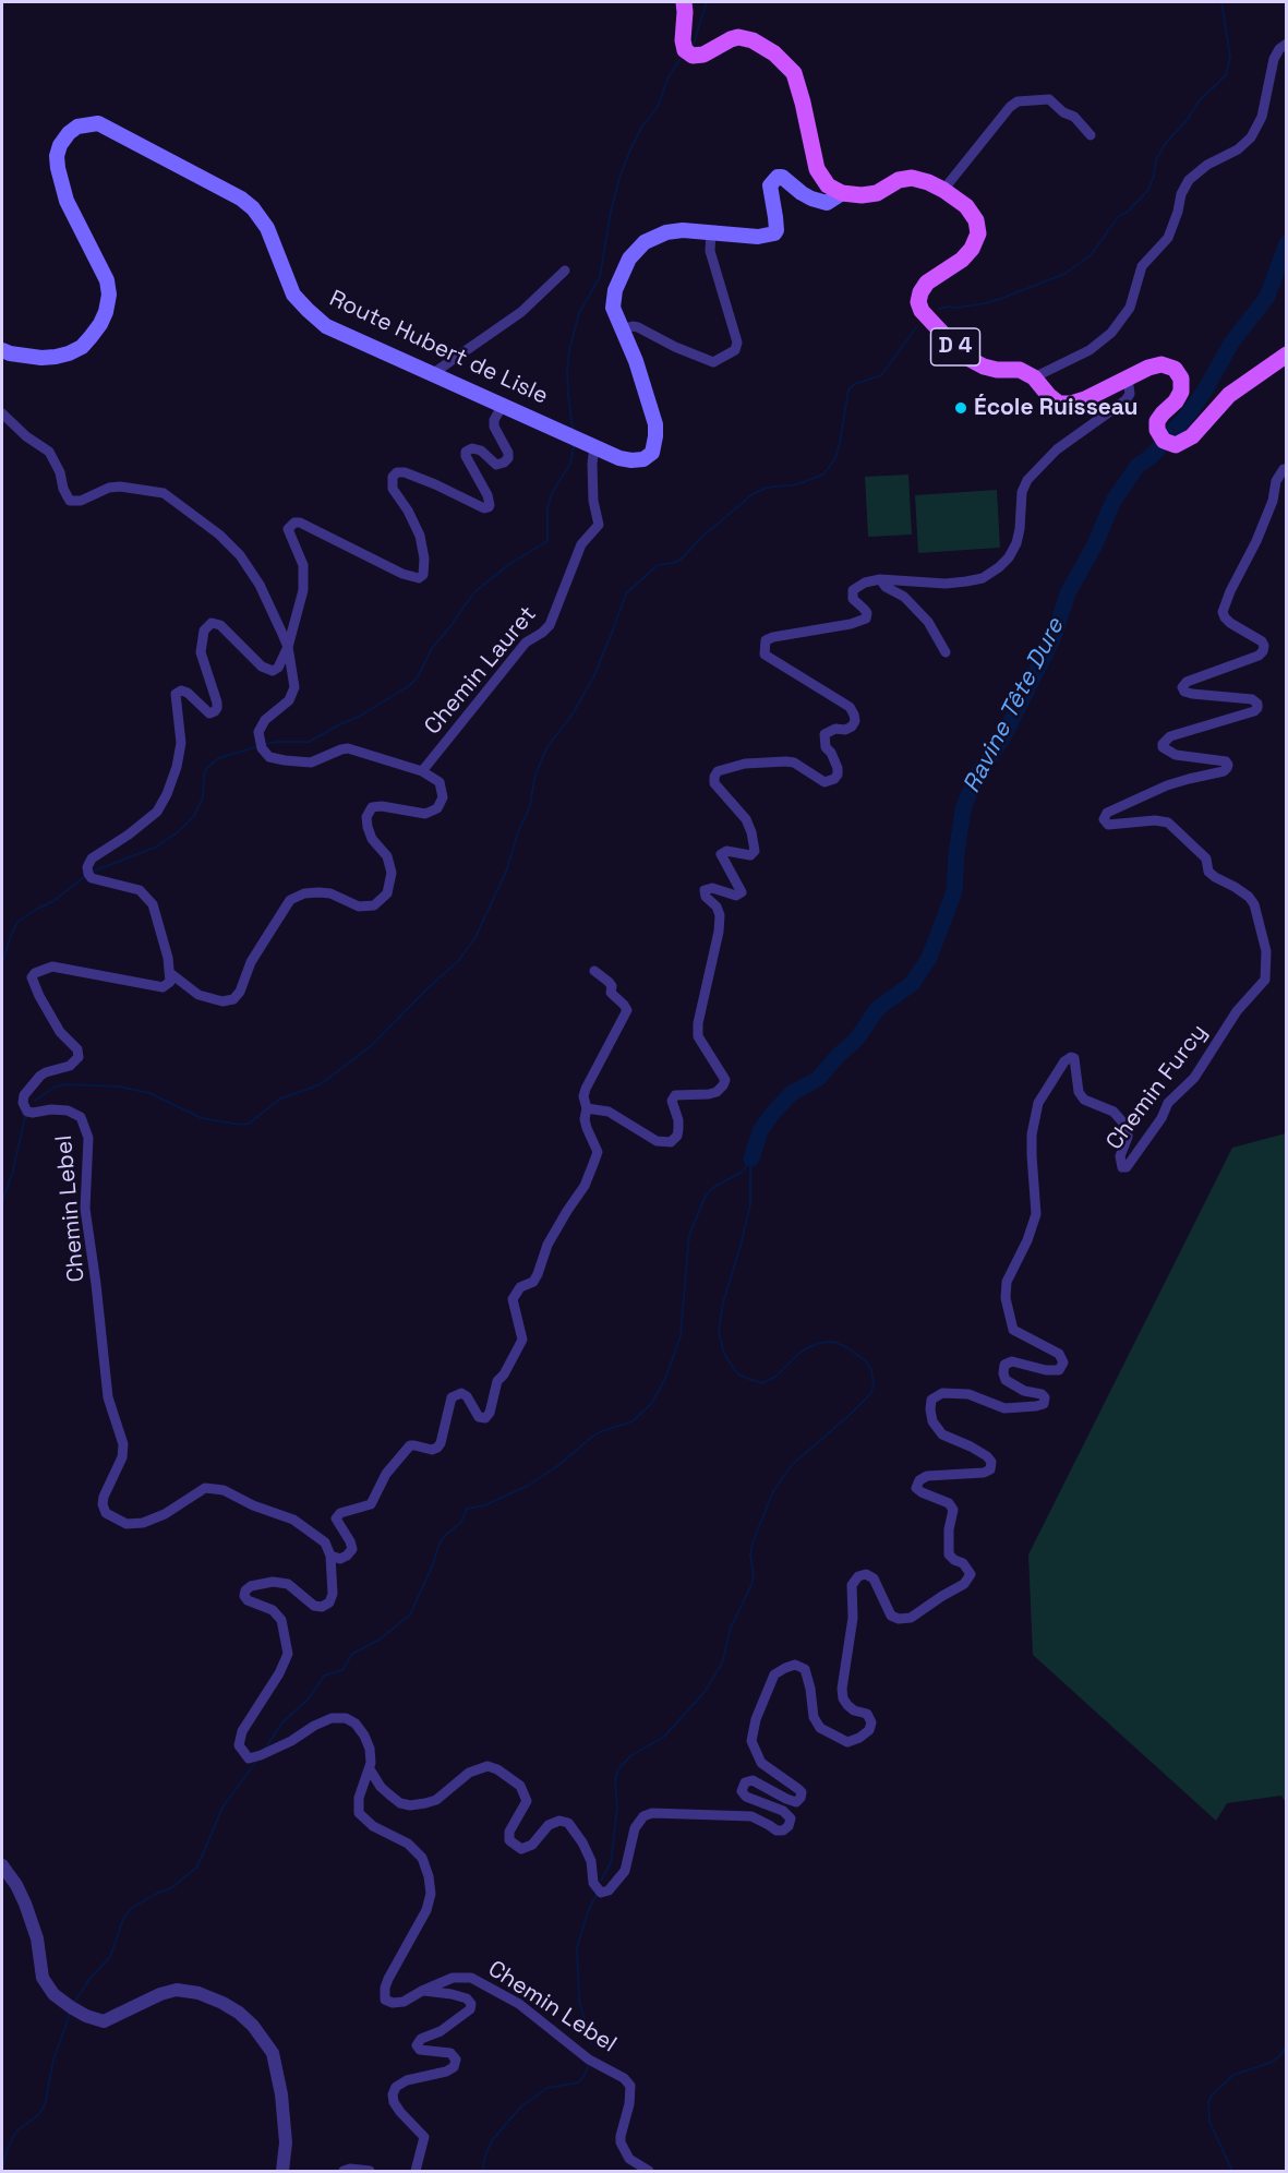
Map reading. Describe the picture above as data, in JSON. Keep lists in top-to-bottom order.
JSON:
{
  "streets": {
    "main road": ["D 4", "Route Hubert de Lisle"],
    "street": ["Chemin Lauret", "Chemin Furcy", "Chemin Lebel"]
  },
  "crossings": [
    ["D 4", "Route Hubert de Lisle"],
    ["Route Hubert de Lisle", "Chemin Lauret"],
    ["Chemin Furcy", "Chemin Lebel"]
  ],
  "water": ["Ravine Tête Dure"],
  "places": ["École Ruisseau"]
}
